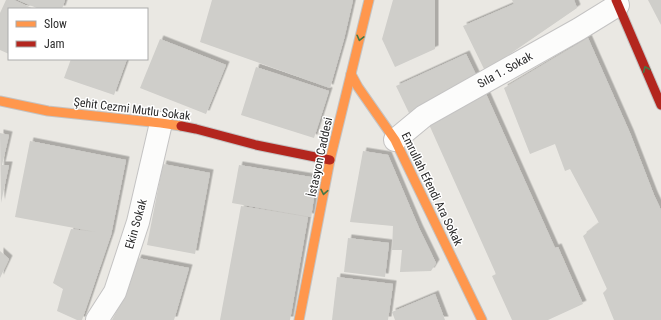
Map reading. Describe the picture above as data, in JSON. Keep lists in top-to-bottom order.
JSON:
{
  "streets": {
    "street": [
      "Sıla 1. Sokak",
      "Şehit Cezmi Mutlu Sokak",
      "İstasyon Caddesi",
      "Emrullah Efendi Ara Sokak",
      "Ekin Sokak"
    ]
  },
  "crossings": [
    ["Sıla 1. Sokak", "Emrullah Efendi Ara Sokak"],
    ["Şehit Cezmi Mutlu Sokak", "İstasyon Caddesi"],
    ["Şehit Cezmi Mutlu Sokak", "Ekin Sokak"],
    ["İstasyon Caddesi", "Emrullah Efendi Ara Sokak"]
  ],
  "one_way": ["İstasyon Caddesi"],
  "legend": ["Slow", "Jam"]
}
